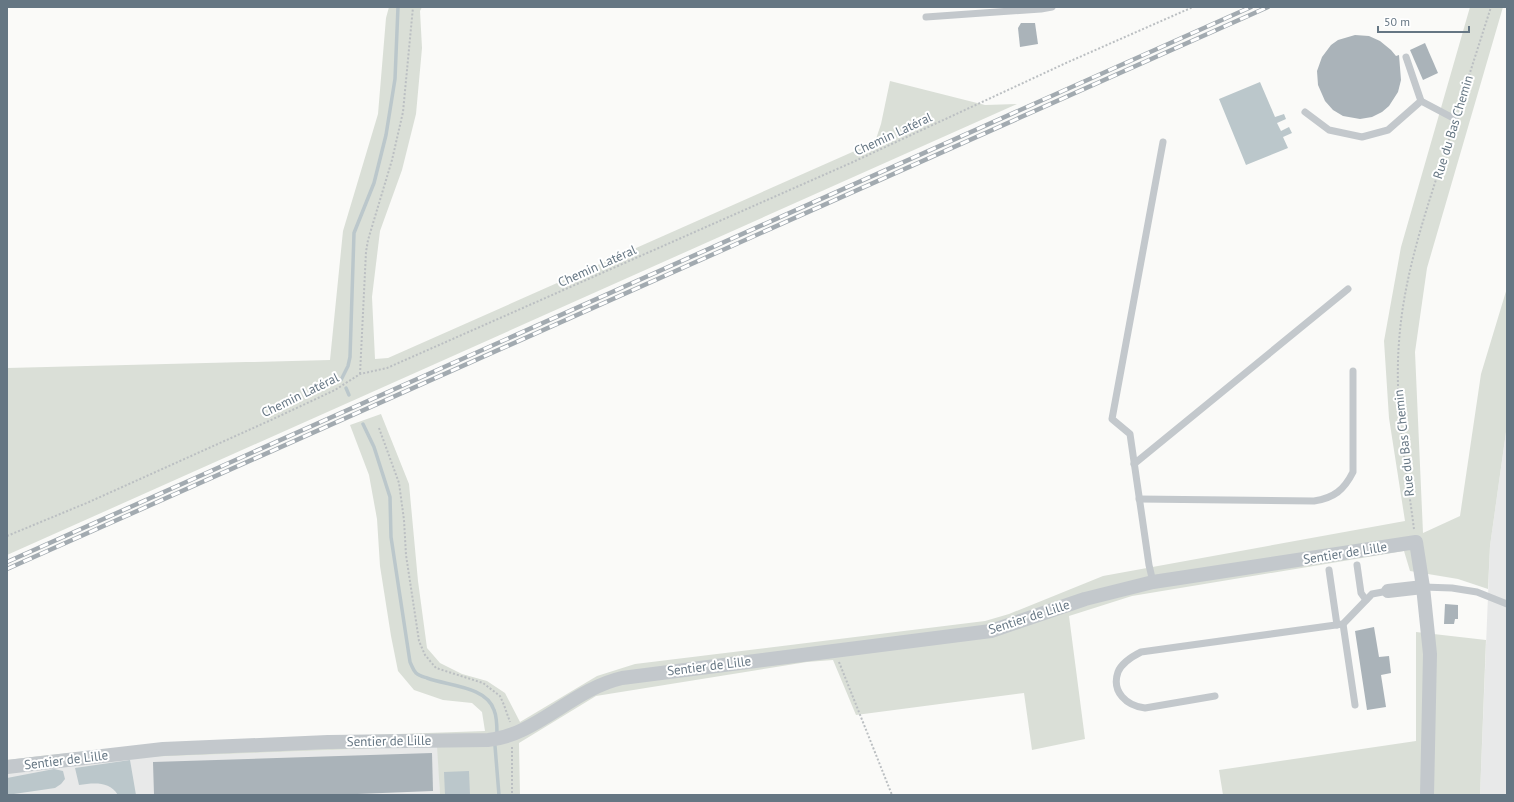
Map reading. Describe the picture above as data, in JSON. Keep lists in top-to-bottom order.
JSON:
{
  "streets": {
    "street": ["Sentier de Lille"],
    "path": ["Rue du Bas Chemin", "Chemin Latéral"]
  },
  "crossings": [
    ["Rue du Bas Chemin", "Sentier de Lille"]
  ],
  "scale_bar": "50 m"
}
